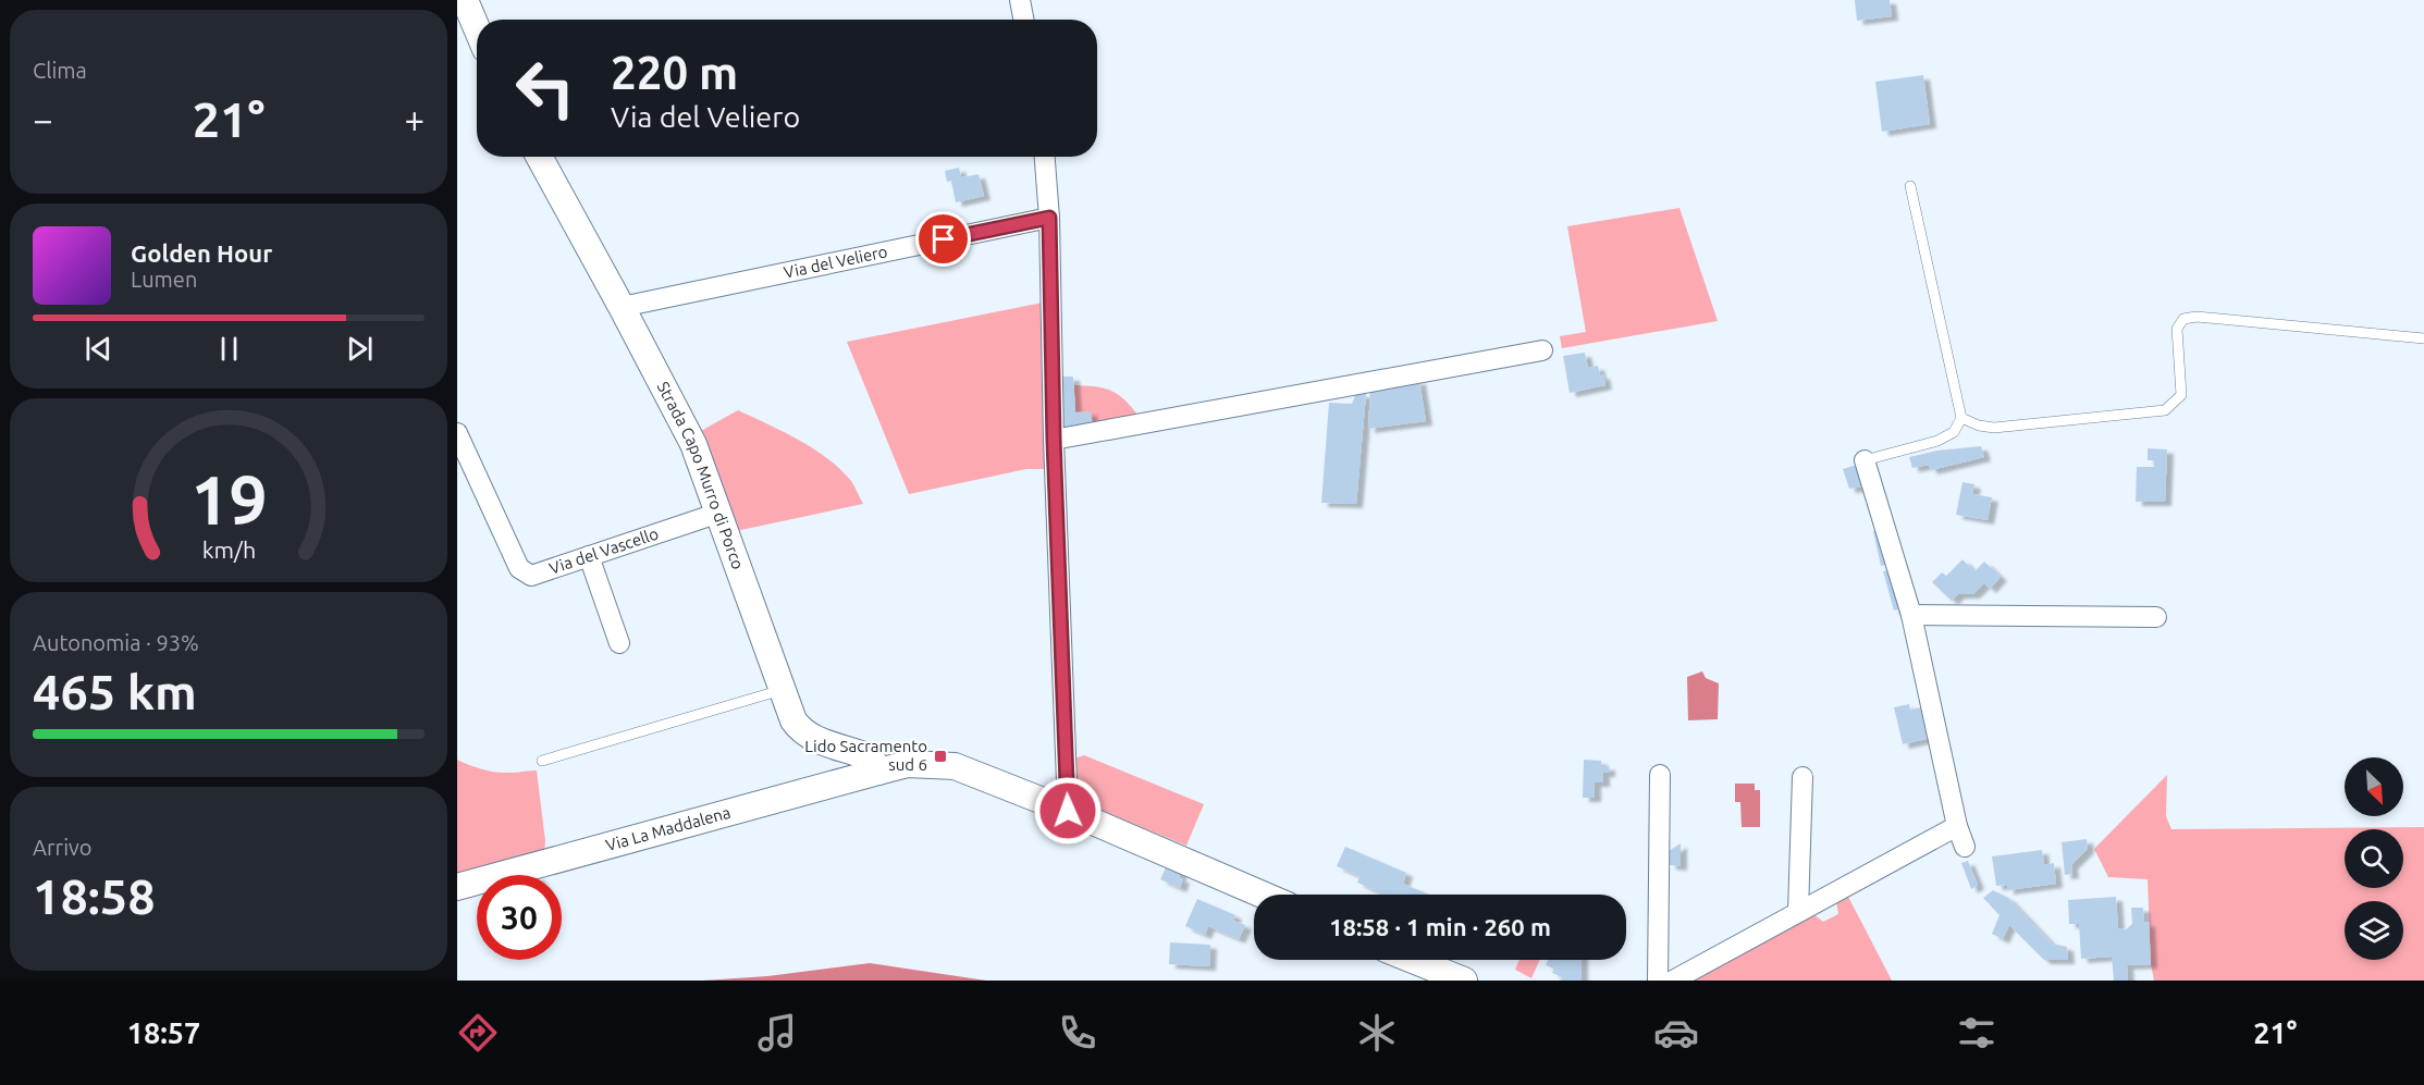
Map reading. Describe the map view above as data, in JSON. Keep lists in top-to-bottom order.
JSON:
{
  "streets": {
    "street": [
      "Via del Veliero",
      "Strada Capo Murro di Porco",
      "Via del Vascello",
      "Via La Maddalena"
    ]
  },
  "crossings": [
    ["Via del Veliero", "Strada Capo Murro di Porco"],
    ["Strada Capo Murro di Porco", "Via del Vascello"],
    ["Strada Capo Murro di Porco", "Via La Maddalena"]
  ],
  "places": {
    "transit": ["Lido Sacramento sud 6"]
  },
  "north": "bottom right",
  "page": {
    "tile": [
      "Clima",
      ["Autonomia · 93%", "465 km"],
      ["Arrivo", "18:58"]
    ],
    "turn": ["220 m", "Via del Veliero"],
    "heat": ["−", "21°", "+"],
    "song": ["Golden Hour", "Lumen"],
    "limit": "30",
    "trip": "18:58 · 1 min · 260 m",
    "tabs": ["18:57", "21°"],
    "gauge": ["19", "km/h"]
  }
}
